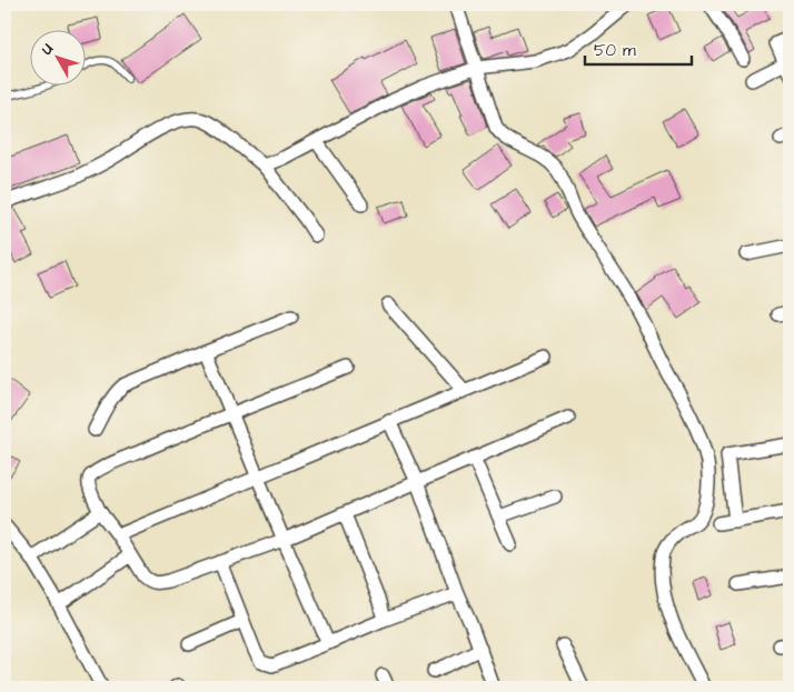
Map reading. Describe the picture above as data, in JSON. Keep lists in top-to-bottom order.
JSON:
{
  "scale_bar": "50 m",
  "north": "top left"
}
